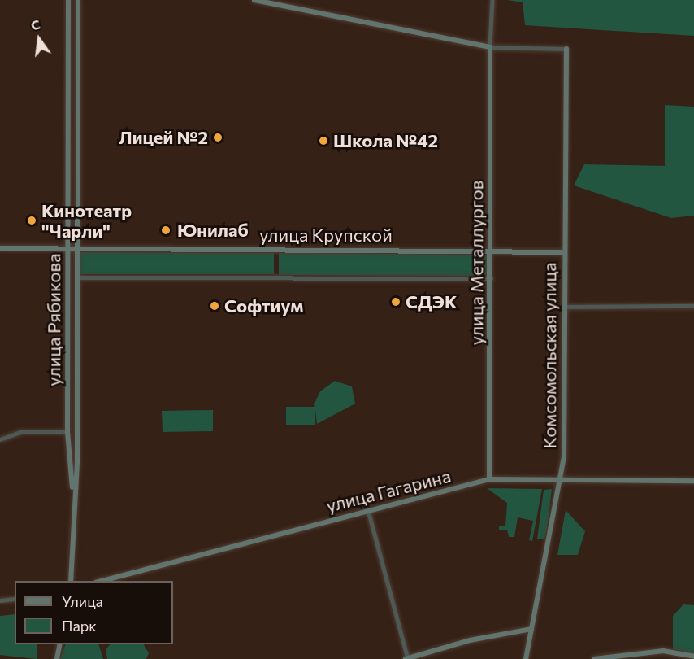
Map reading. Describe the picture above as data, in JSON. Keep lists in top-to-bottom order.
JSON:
{
  "streets": {
    "street": [
      "улица Крупской",
      "улица Металлургов",
      "улица Рябикова",
      "Комсомольская улица",
      "улица Гагарина"
    ]
  },
  "crossings": [
    ["улица Крупской", "улица Металлургов"],
    ["улица Крупской", "улица Рябикова"],
    ["улица Крупской", "Комсомольская улица"],
    ["улица Металлургов", "улица Гагарина"],
    ["Комсомольская улица", "улица Гагарина"]
  ],
  "places": [
    "Лицей №2",
    "Школа №42",
    "Кинотеатр \"Чарли\"",
    "Юнилаб",
    "СДЭК",
    "Софтиум"
  ],
  "legend": ["Улица", "Парк"],
  "north": "top"
}
